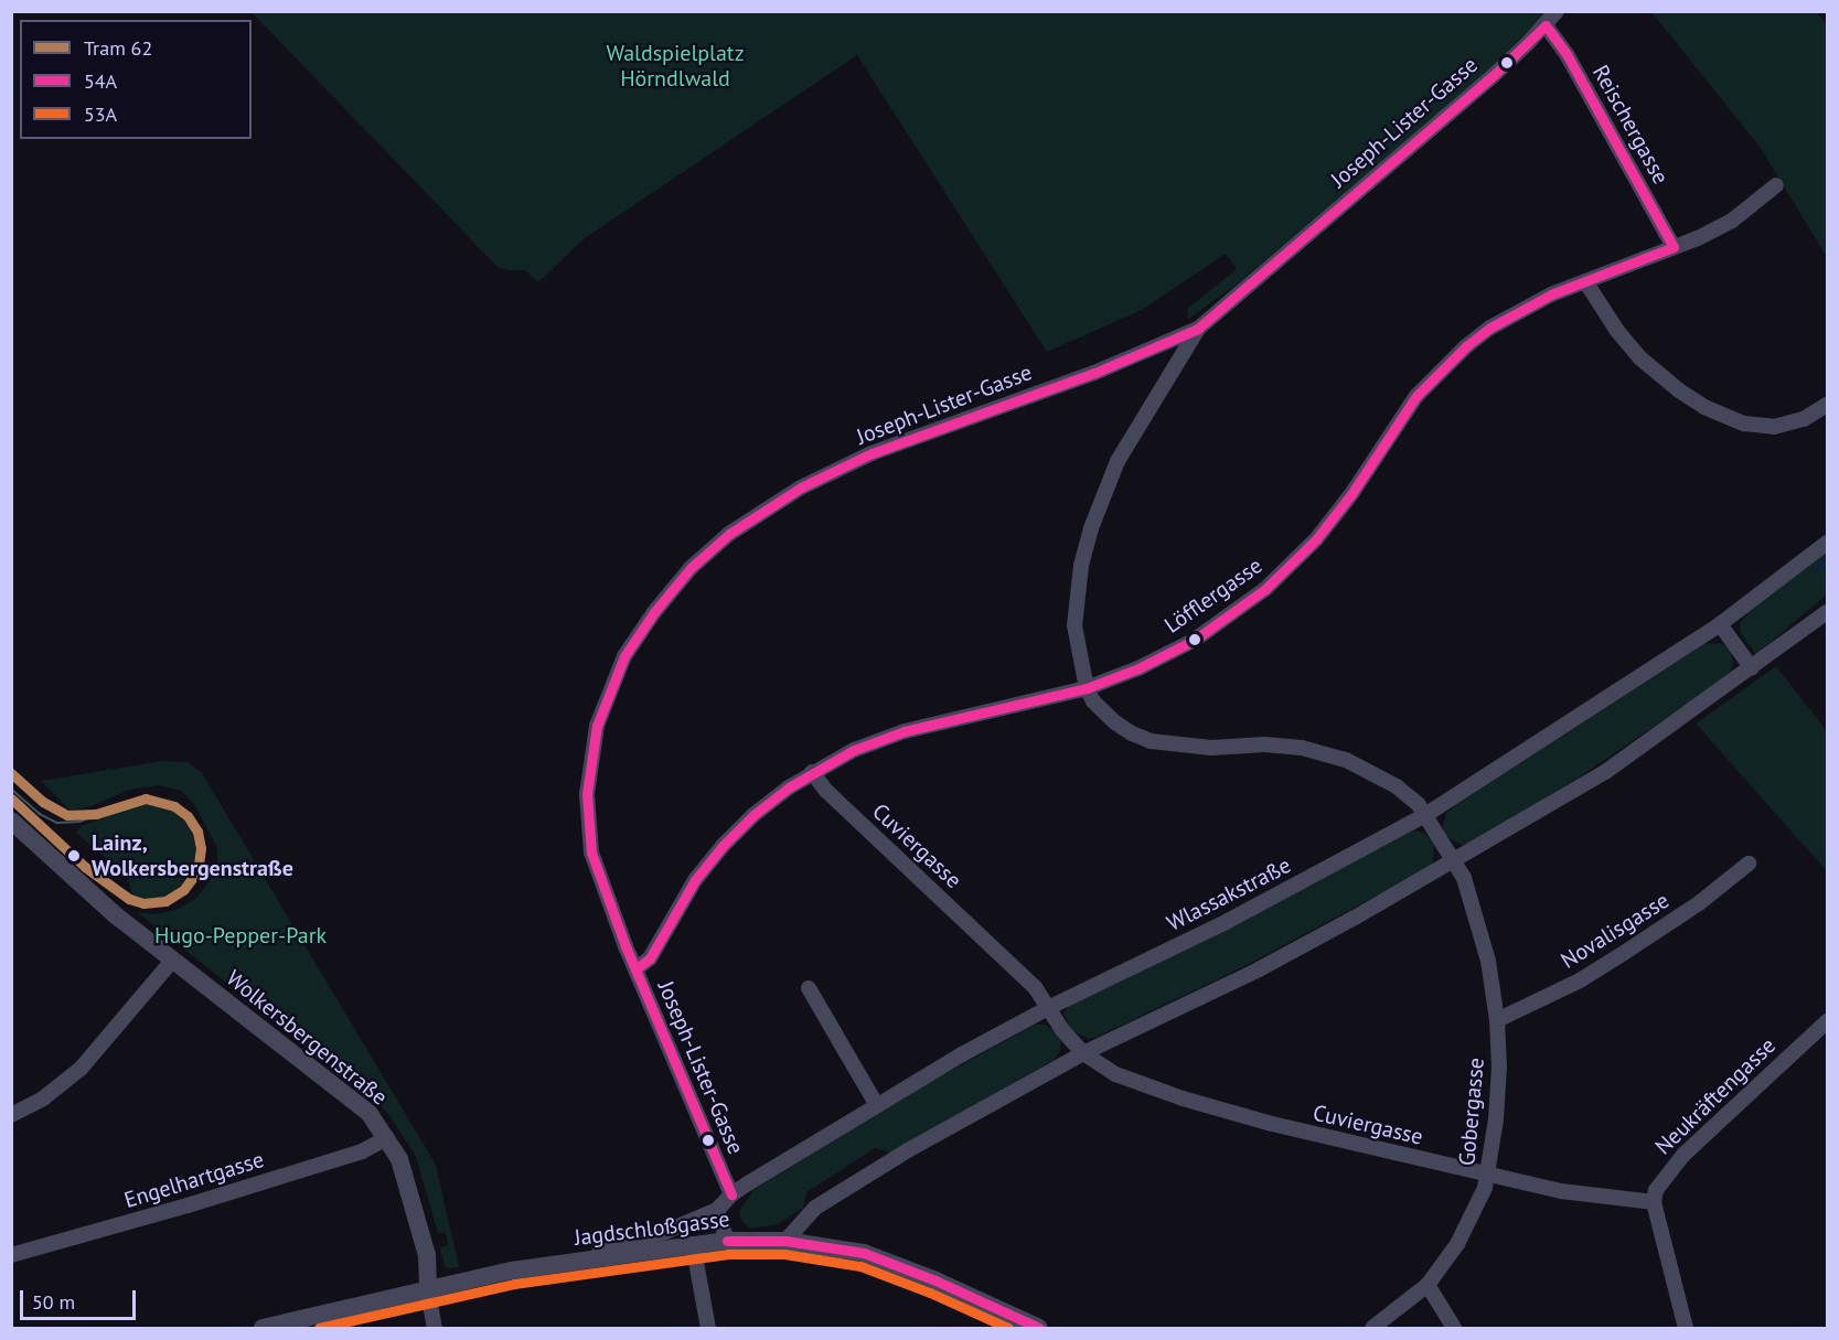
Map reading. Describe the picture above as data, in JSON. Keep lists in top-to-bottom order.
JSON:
{
  "streets": {
    "street": [
      "Joseph-Lister-Gasse",
      "Reischergasse",
      "Löfflergasse",
      "Cuviergasse",
      "Wlassakstraße",
      "Novalisgasse",
      "Wolkersbergenstraße",
      "Neukräftengasse",
      "Gobergasse",
      "Engelhartgasse",
      "Jagdschloßgasse"
    ]
  },
  "crossings": [
    ["Joseph-Lister-Gasse", "Reischergasse"],
    ["Joseph-Lister-Gasse", "Löfflergasse"],
    ["Joseph-Lister-Gasse", "Wlassakstraße"],
    ["Reischergasse", "Löfflergasse"],
    ["Löfflergasse", "Cuviergasse"],
    ["Cuviergasse", "Wlassakstraße"],
    ["Cuviergasse", "Neukräftengasse"],
    ["Cuviergasse", "Gobergasse"],
    ["Wlassakstraße", "Jagdschloßgasse"],
    ["Novalisgasse", "Gobergasse"],
    ["Wolkersbergenstraße", "Engelhartgasse"],
    ["Wolkersbergenstraße", "Jagdschloßgasse"]
  ],
  "parks": ["Waldspielplatz Hörndlwald", "Hugo-Pepper-Park"],
  "places": ["Lainz, Wolkersbergenstraße"],
  "lines": ["transit line 54A", "tram line 62", "transit line 53A"],
  "legend": ["Tram 62", "54A", "53A"],
  "scale_bar": "50 m"
}
